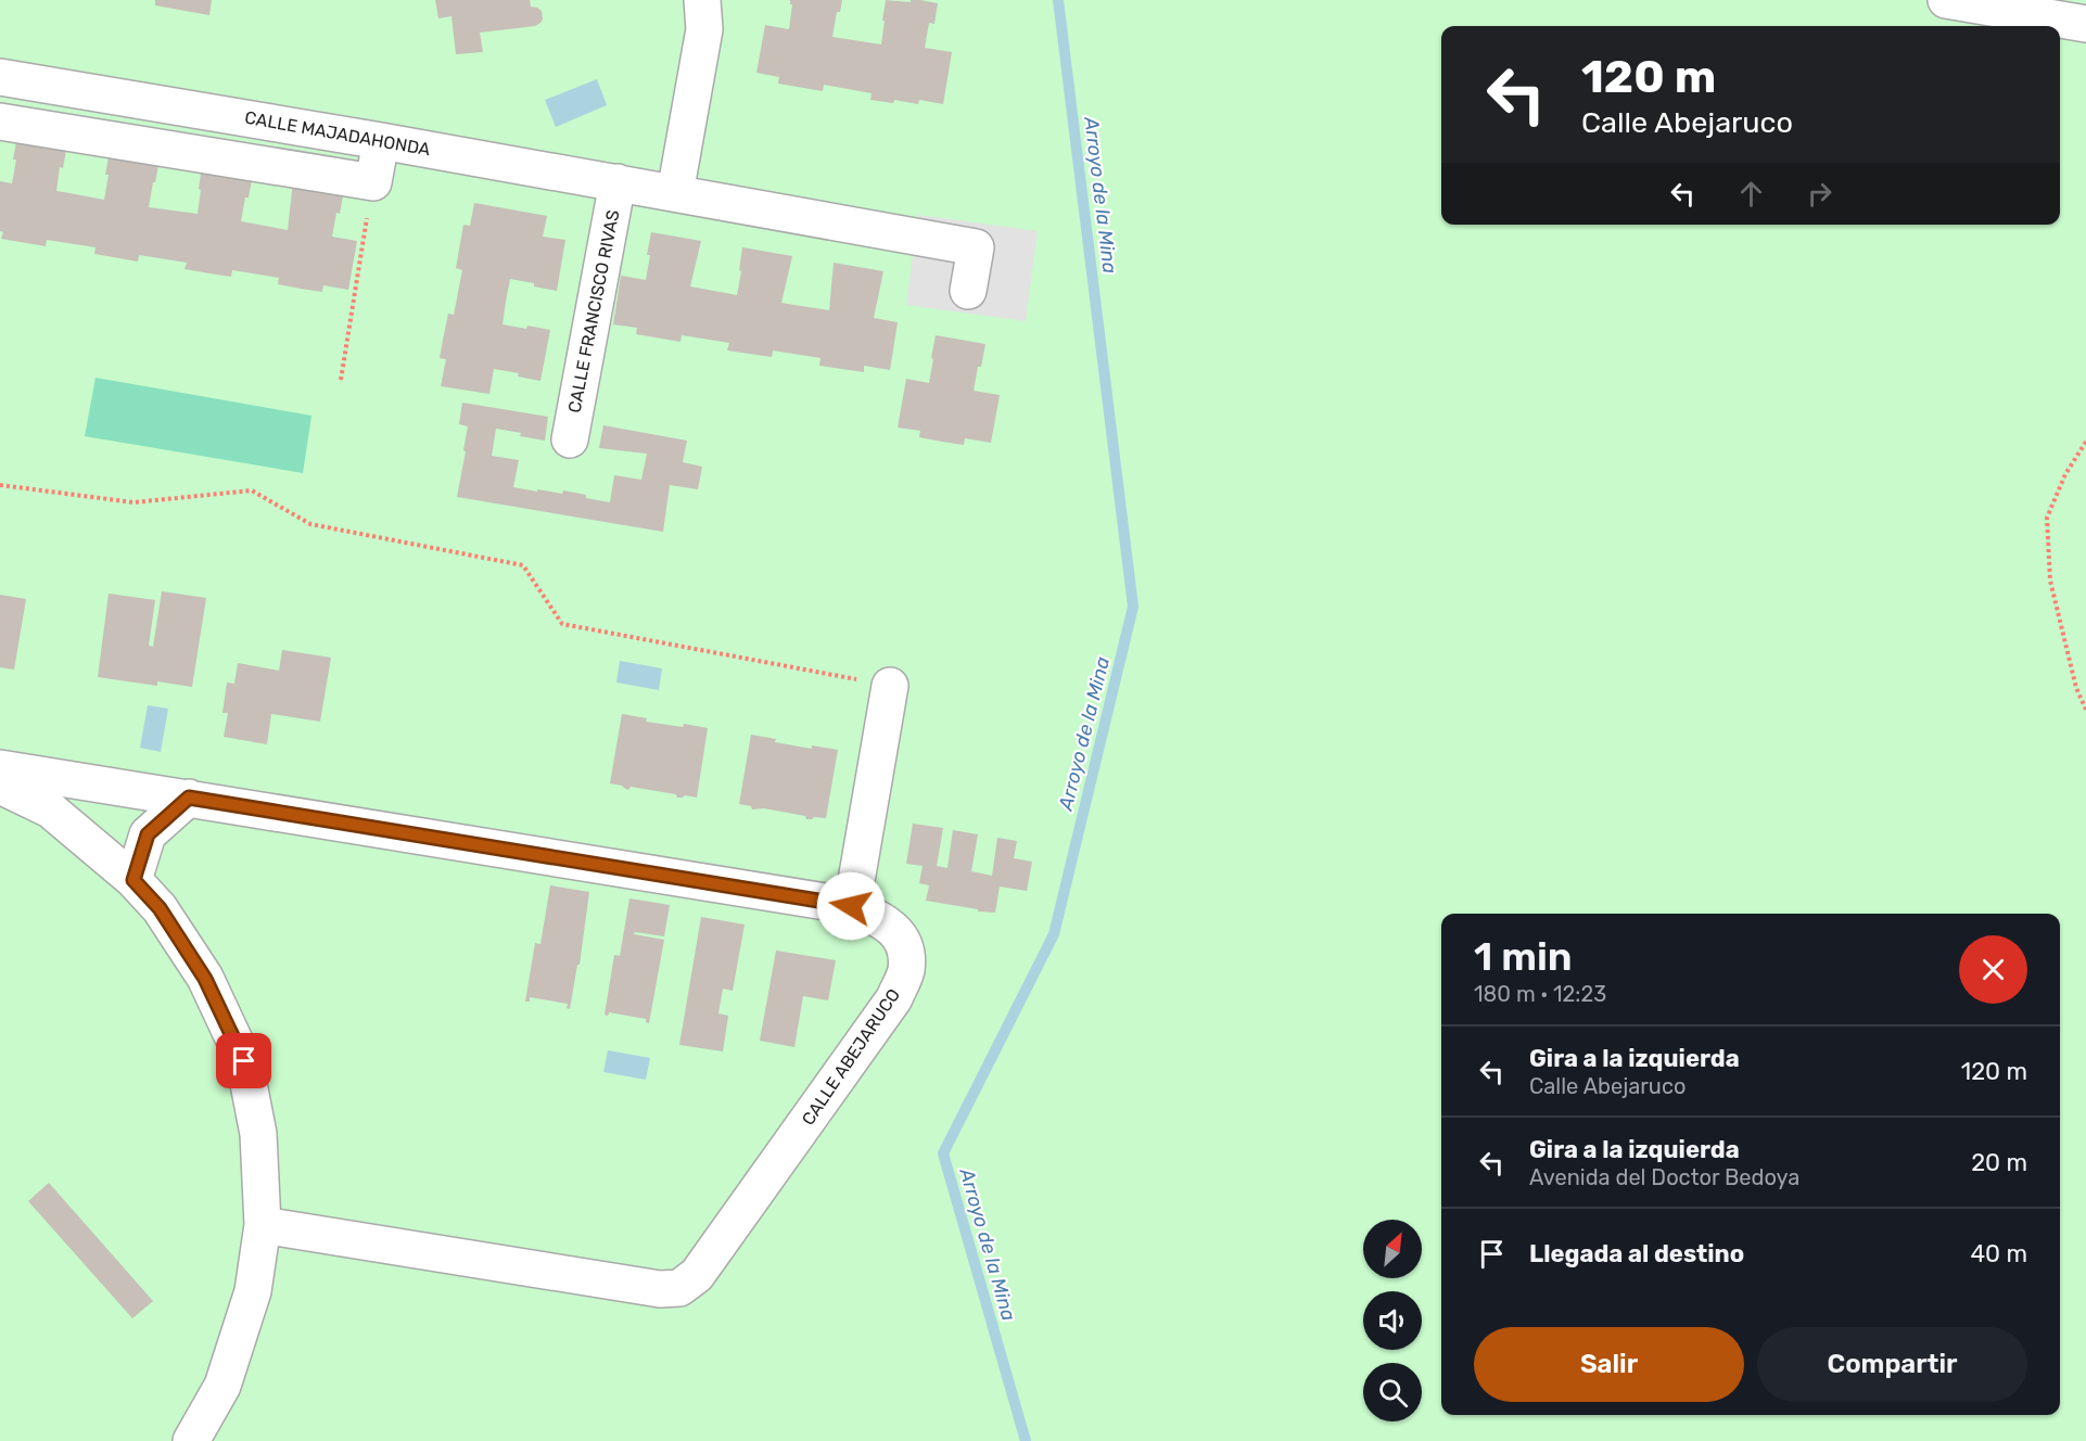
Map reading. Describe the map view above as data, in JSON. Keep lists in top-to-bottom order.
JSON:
{
  "streets": {
    "street": ["CALLE MAJADAHONDA", "CALLE FRANCISCO RIVAS", "CALLE ABEJARUCO"]
  },
  "crossings": [
    ["CALLE MAJADAHONDA", "CALLE FRANCISCO RIVAS"]
  ],
  "water": ["Arroyo de la Mina"],
  "north": "top right",
  "page": {
    "turn": ["120 m", "Calle Abejaruco"],
    "heading": ["1 min", "180 m · 12:23"],
    "list": [
      {
        "name": "Gira a la izquierda",
        "note": "Calle Abejaruco",
        "value": "120 m"
      },
      {
        "name": "Gira a la izquierda",
        "note": "Avenida del Doctor Bedoya",
        "value": "20 m"
      },
      {
        "name": "Llegada al destino",
        "value": "40 m"
      }
    ],
    "buttons": ["Salir", "Compartir"]
  }
}
